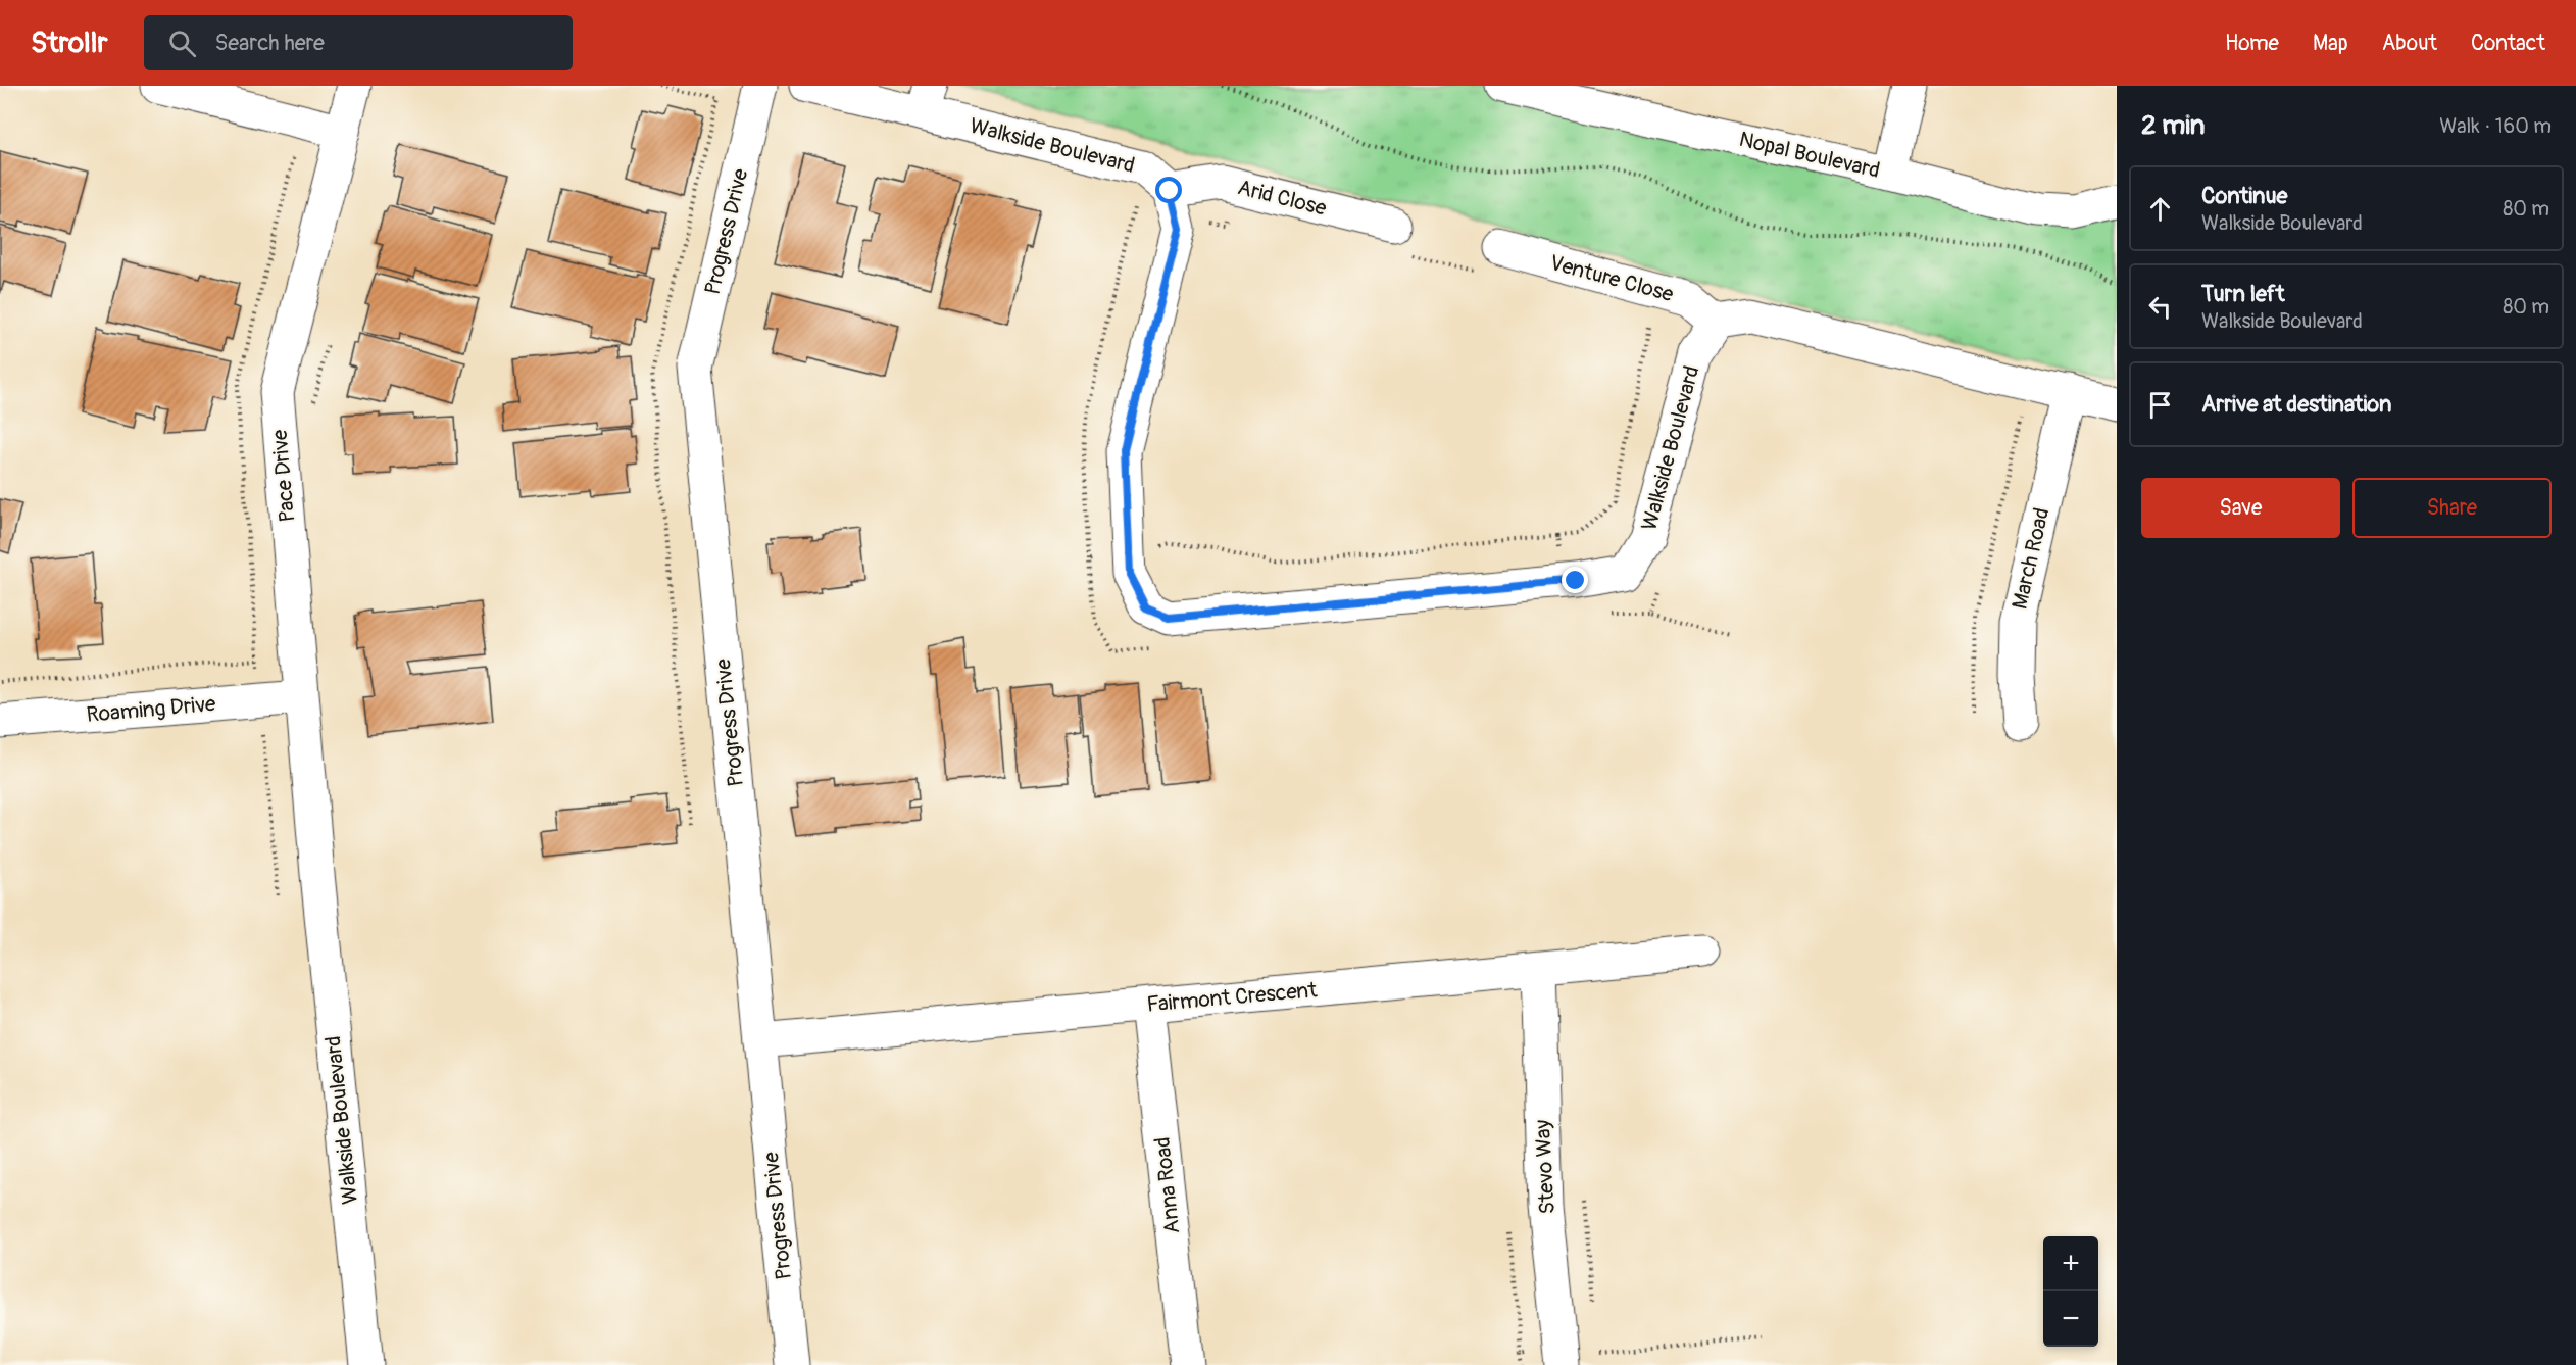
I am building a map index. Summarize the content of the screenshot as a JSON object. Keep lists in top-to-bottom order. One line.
{"streets":{"street":["Walkside Boulevard","Nopal Boulevard","Arid Close","Progress Drive","Venture Close","Pace Drive","March Road","Roaming Drive","Fairmont Crescent","Stevo Way","Anna Road"]},"crossings":[["Walkside Boulevard","Arid Close"],["Walkside Boulevard","Venture Close"],["Walkside Boulevard","Pace Drive"],["Progress Drive","Fairmont Crescent"],["Pace Drive","Roaming Drive"],["Fairmont Crescent","Stevo Way"],["Fairmont Crescent","Anna Road"]],"page":{"header":"Strollr","search":"Search here","nav":["Home","Map","About","Contact"],"heading":["2 min","Walk · 160 m"],"list":[["Continue","Walkside Boulevard","80 m"],["Turn left","Walkside Boulevard","80 m"],"Arrive at destination"],"buttons":["Save","Share"],"map_buttons":["+","−"]}}
